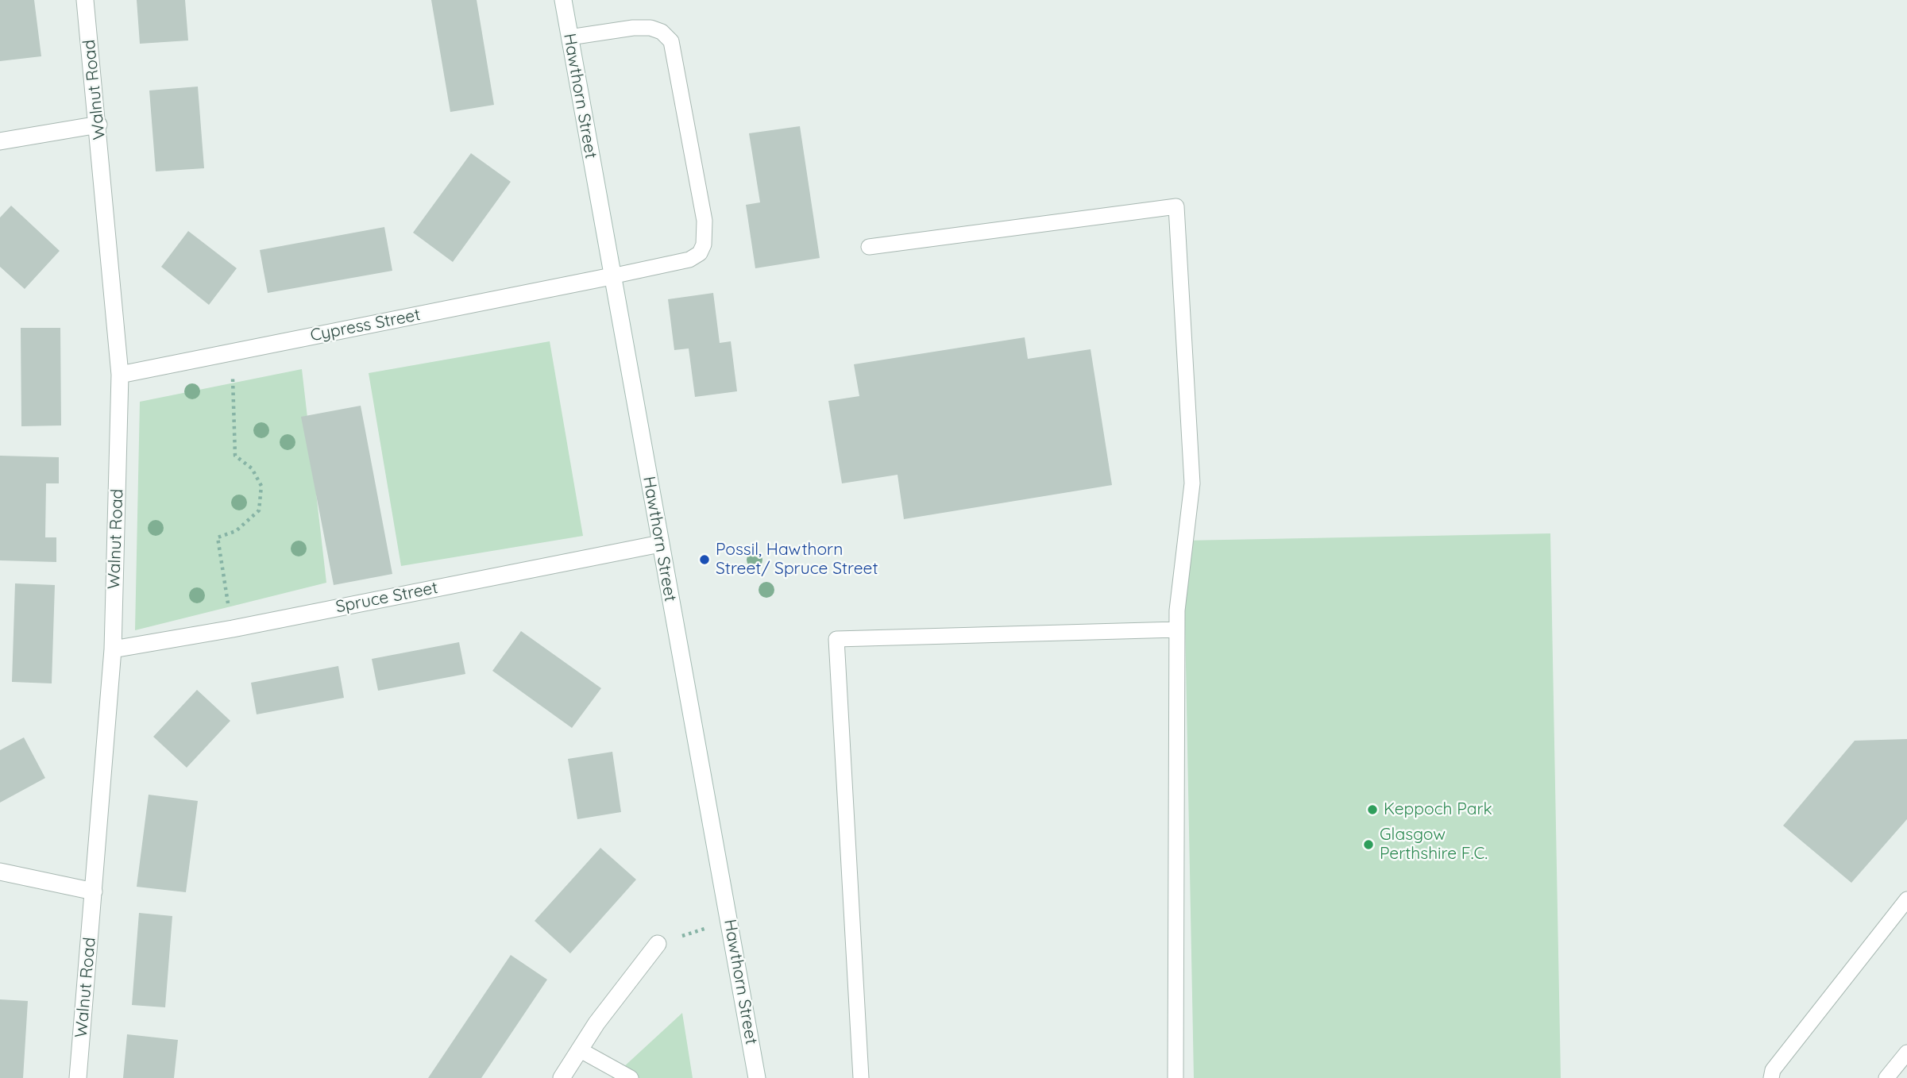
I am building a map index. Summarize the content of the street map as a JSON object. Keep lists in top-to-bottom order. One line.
{"streets":{"street":["Walnut Road","Hawthorn Street","Cypress Street","Spruce Street"]},"crossings":[["Walnut Road","Cypress Street"],["Walnut Road","Spruce Street"],["Hawthorn Street","Cypress Street"],["Hawthorn Street","Spruce Street"]],"places":["Possil, Hawthorn Street/ Spruce Street","Keppoch Park","Glasgow Perthshire F.C."]}
